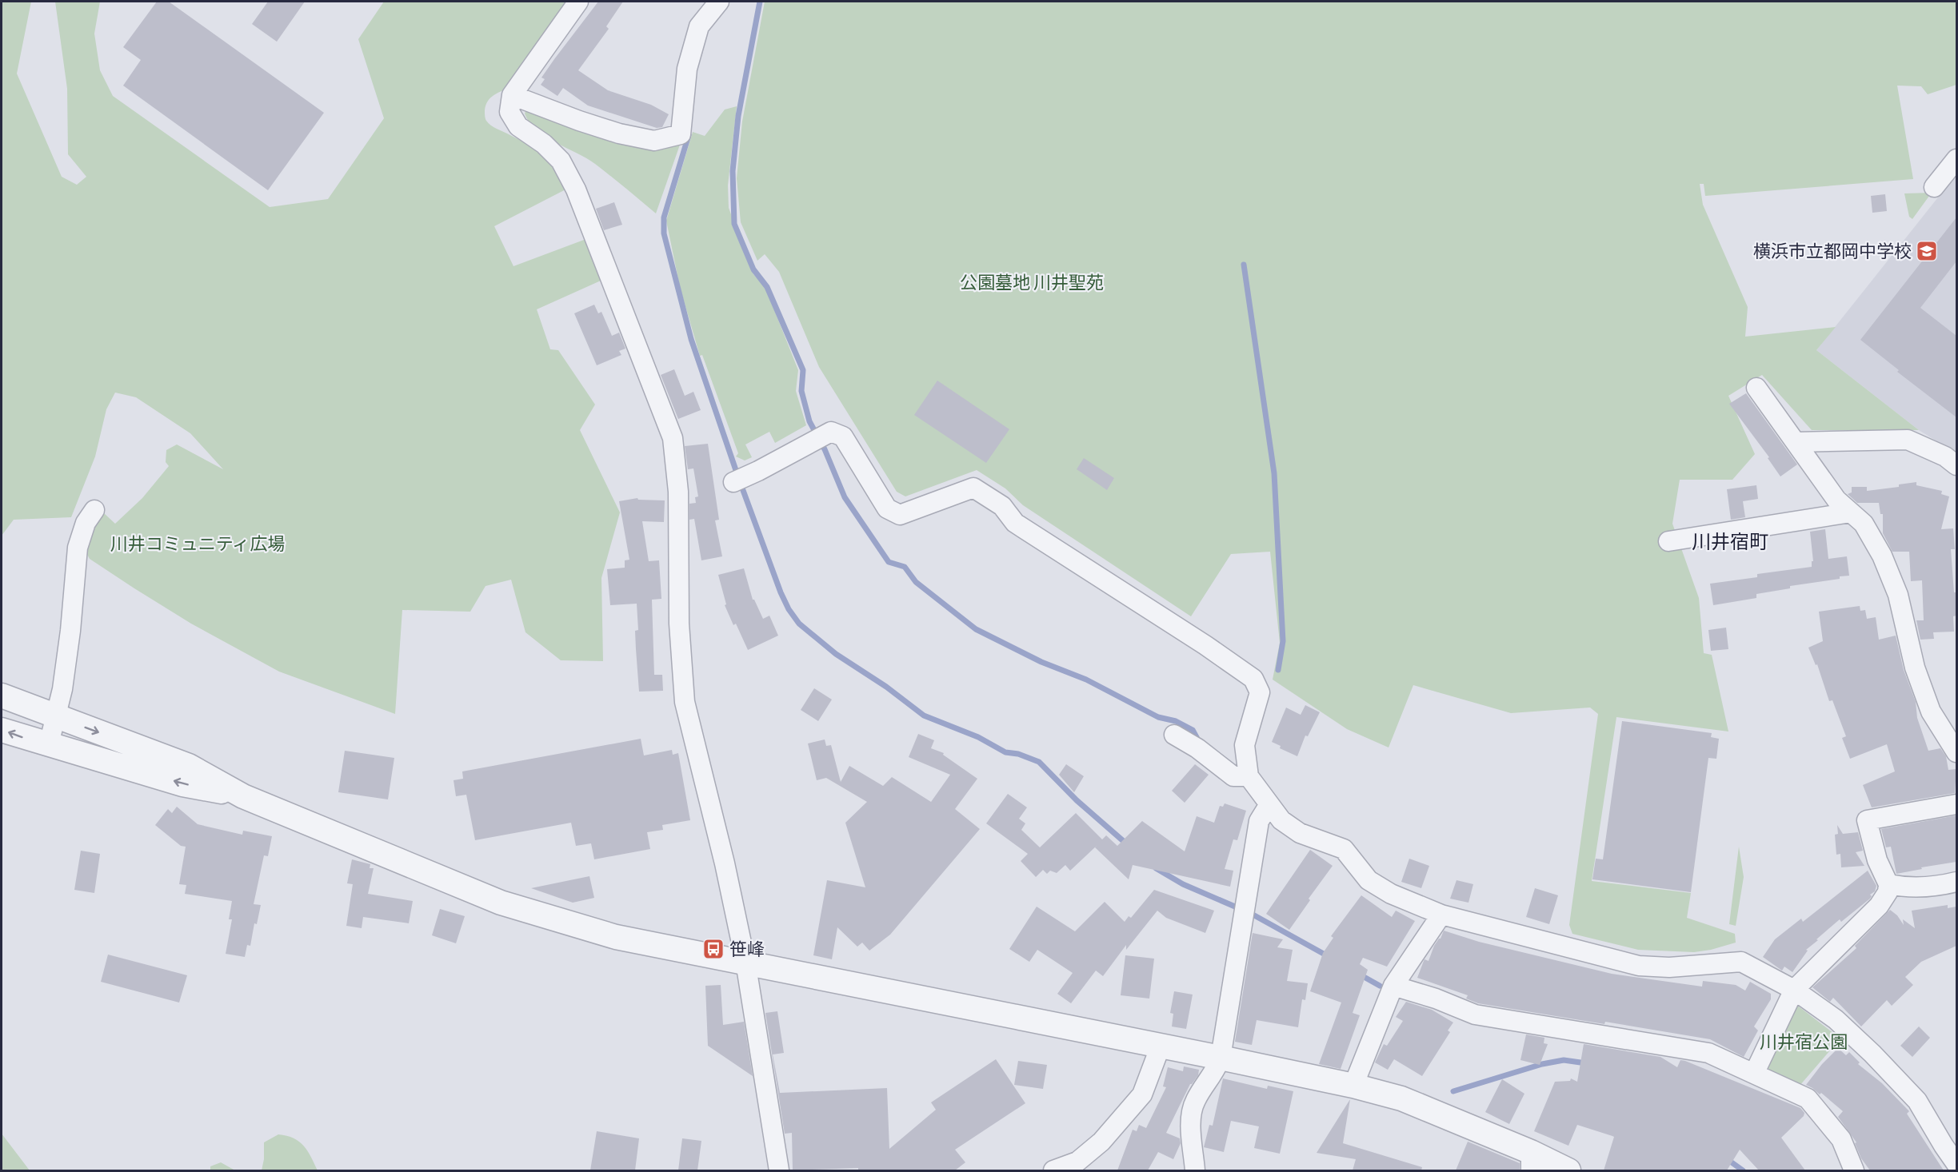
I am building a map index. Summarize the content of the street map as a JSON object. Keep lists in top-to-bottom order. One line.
{"districts":["川井宿町"],"parks":["公園墓地 川井聖苑","川井コミュニティ広場","川井宿公園"],"places":{"school or university":["横浜市立都岡中学校"],"bus stop":["笹峰"]}}
